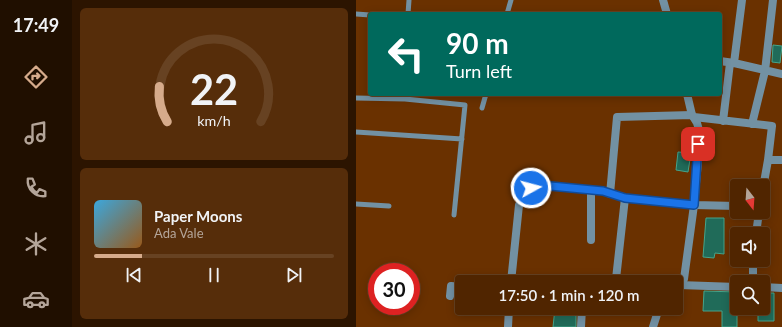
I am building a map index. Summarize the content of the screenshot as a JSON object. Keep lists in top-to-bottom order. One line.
{"north":"bottom","page":{"tabs":"17:49","turn":["90 m","Turn left"],"song":["Paper Moons","Ada Vale"],"limit":"30","trip":"17:50 · 1 min · 120 m","gauge":["22","km/h"]}}
